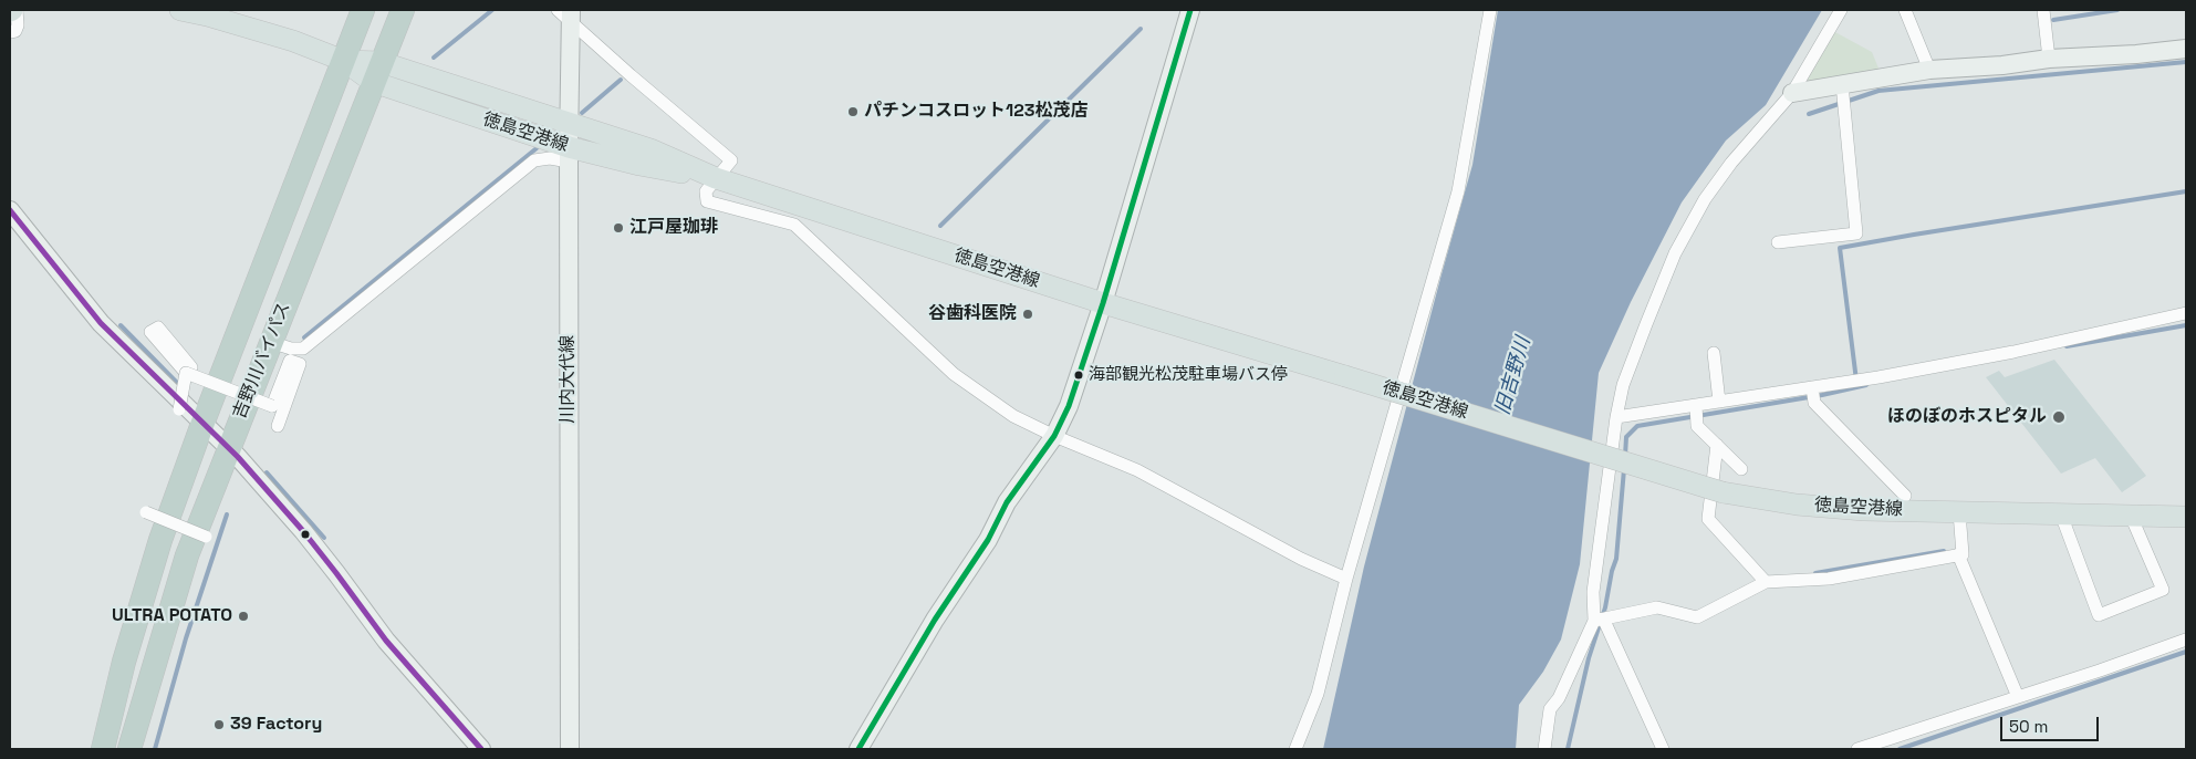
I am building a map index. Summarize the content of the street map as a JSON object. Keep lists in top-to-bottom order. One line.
{"streets":{"highway":["吉野川バイパス"],"main road":["徳島空港線","川内大代線"]},"crossings":[["徳島空港線","吉野川バイパス"],["徳島空港線","川内大代線"]],"water":["旧吉野川"],"places":["パチンコスロット123松茂店","江戸屋珈琲","谷歯科医院","海部観光松茂駐車場バス停","ほのぼのホスピタル","ULTRA POTATO","39 Factory"],"scale_bar":"50 m"}
